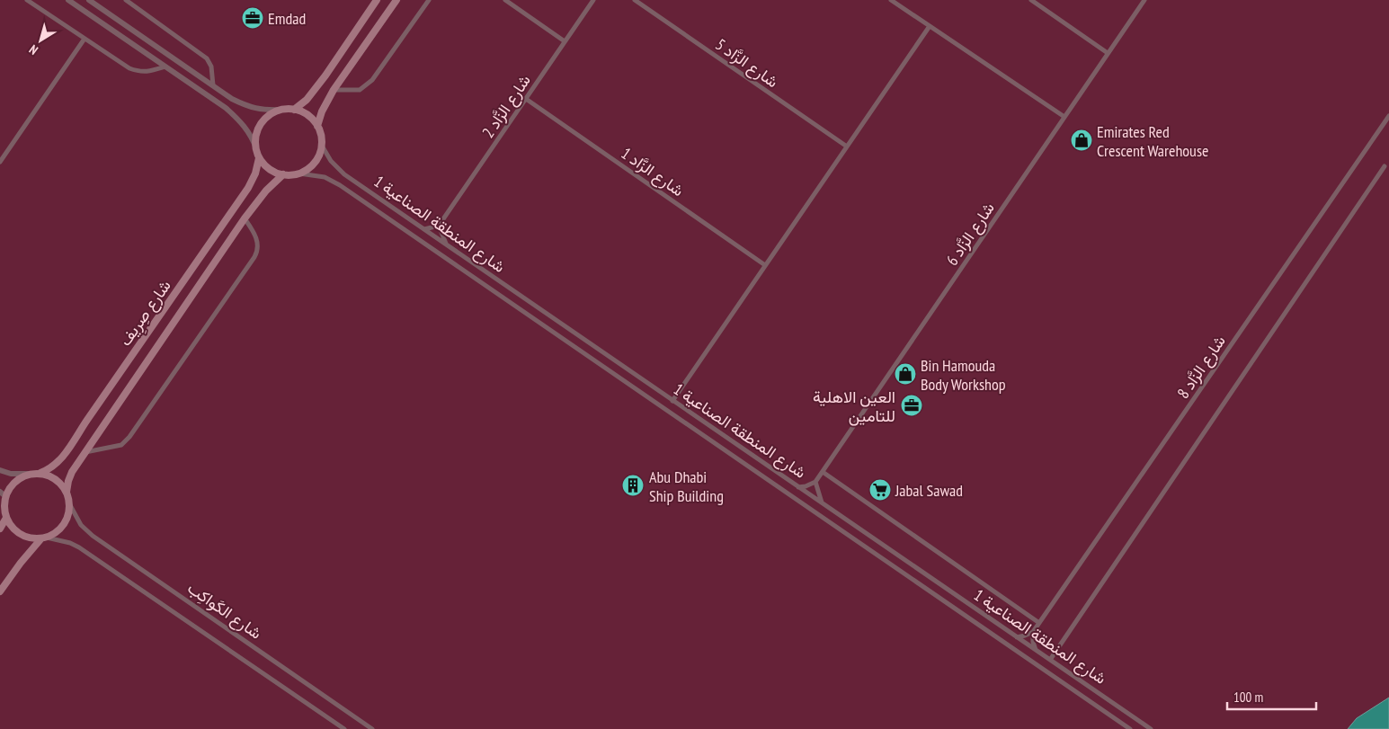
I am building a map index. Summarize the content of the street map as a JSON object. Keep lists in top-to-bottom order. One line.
{"streets":{"main road":["شارع صِرِيف"],"street":["شارع الزَّاد 5","شارع الزَّاد 2","شارع الزَّاد 1","شارع المنطقة الصناعية 1","شارع الزَّاد 6","شارع الزَّاد 8","شارع الكَواكِب"]},"crossings":[["شارع الزَّاد 2","شارع الزَّاد 1"],["شارع المنطقة الصناعية 1","شارع صِرِيف"],["شارع صِرِيف","شارع الكَواكِب"]],"places":{"office":["Emdad","العين الاهلية للتامين"],"shop":["Emirates Red Crescent Warehouse","Bin Hamouda Body Workshop"],"building":["Abu Dhabi Ship Building"],"supermarket":["Jabal Sawad"]},"scale_bar":"100 m","north":"bottom left"}
